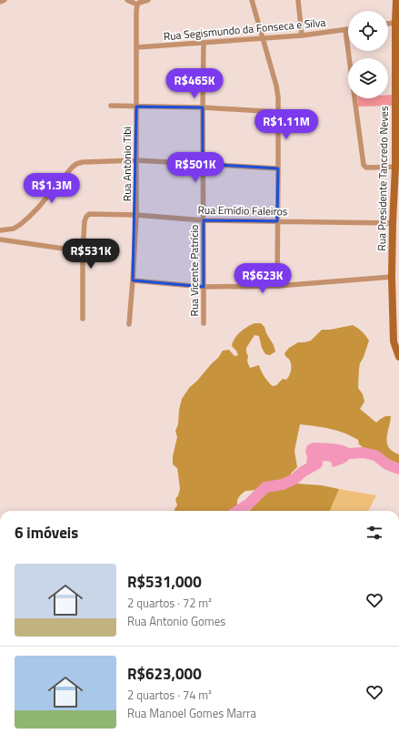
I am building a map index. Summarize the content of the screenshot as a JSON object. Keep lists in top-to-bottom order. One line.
{"streets":{"main road":["Rua Presidente Tancredo Neves"],"street":["Rua Segismundo da Fonseca e Silva","Rua Antônio Tibi","Rua Emídio Faleiros","Rua Vicente Patrício"]},"crossings":[["Rua Segismundo da Fonseca e Silva","Rua Antônio Tibi"],["Rua Segismundo da Fonseca e Silva","Rua Vicente Patrício"],["Rua Antônio Tibi","Rua Emídio Faleiros"],["Rua Presidente Tancredo Neves","Rua Emídio Faleiros"],["Rua Emídio Faleiros","Rua Vicente Patrício"]],"page":{"price":["R$465K","R$1.11M","R$501K","R$1.3M","R$531K","R$623K"],"heading":"6 imóveis","list":[{"name":"R$531,000","note":"2 quartos · 72 m² · Rua Antonio Gomes"},{"name":"R$623,000","note":"2 quartos · 74 m² · Rua Manoel Gomes Marra"}]}}
